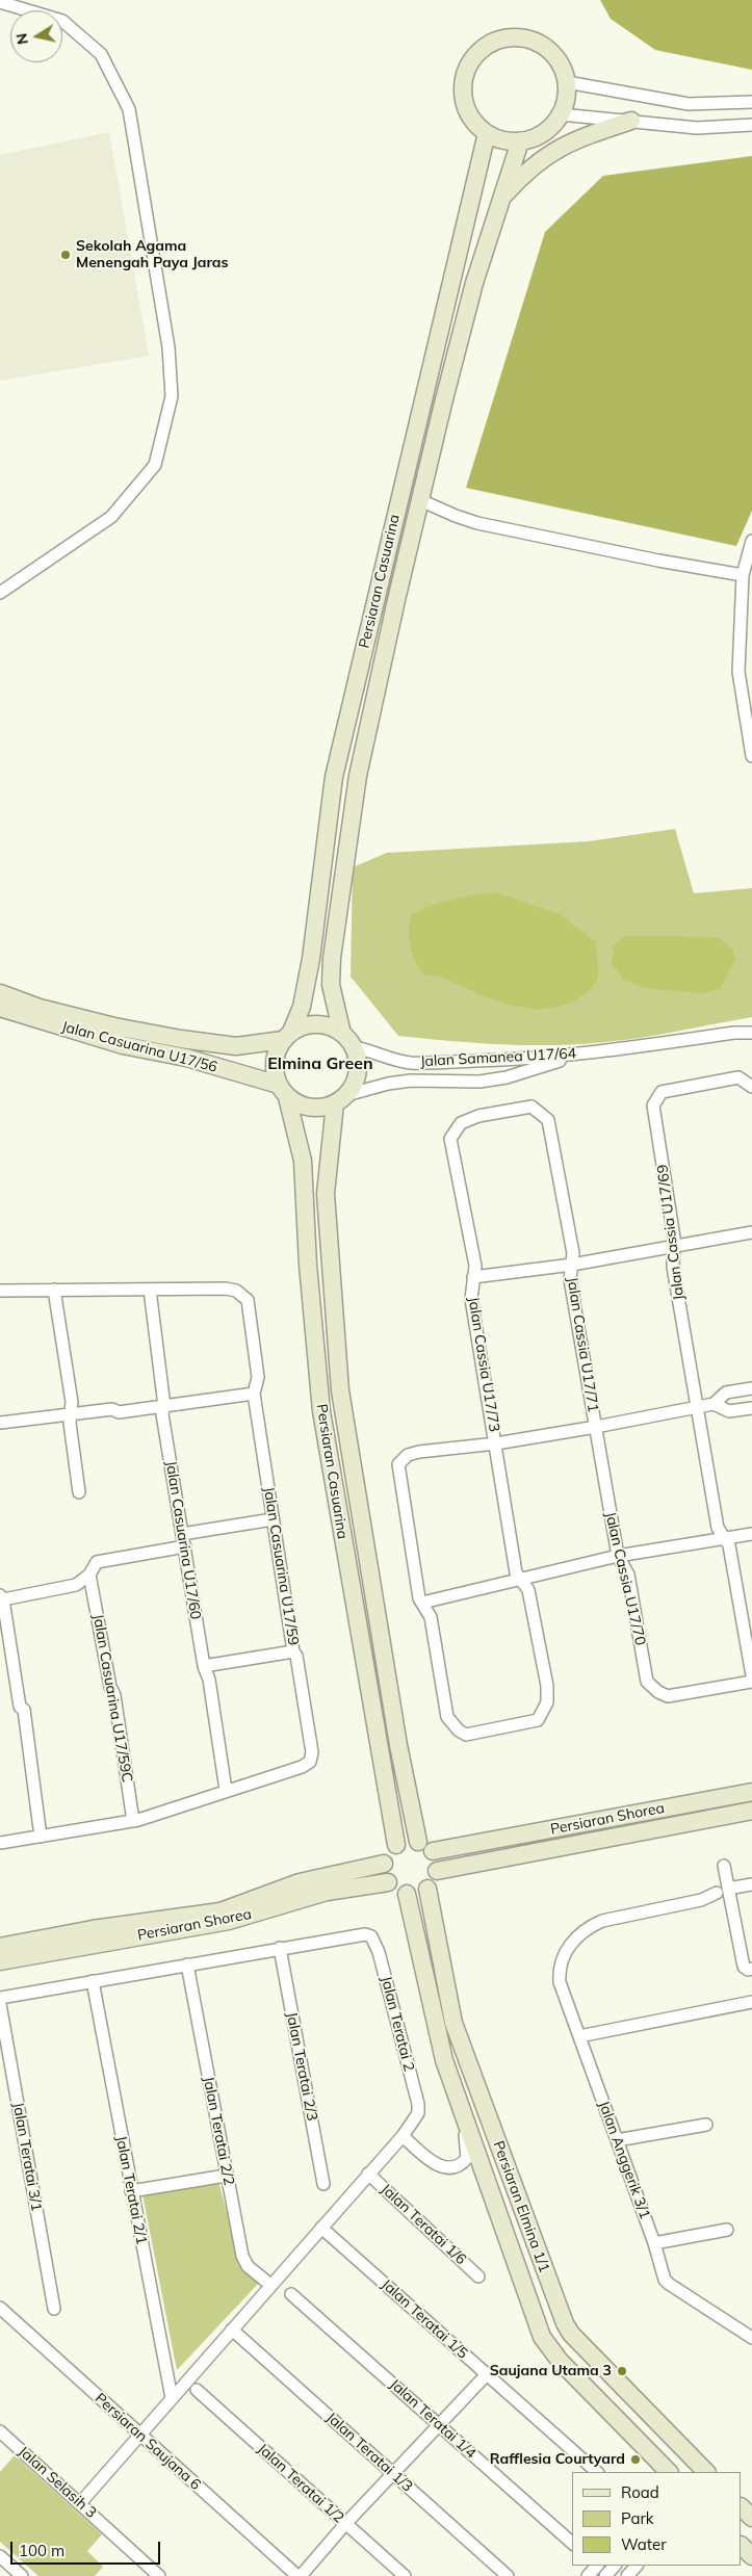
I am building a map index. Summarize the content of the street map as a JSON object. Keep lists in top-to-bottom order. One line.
{"streets":{"street":["Persiaran Casuarina","Jalan Casuarina U17/56","Jalan Samanea U17/64","Jalan Cassia U17/69","Jalan Cassia U17/71","Jalan Cassia U17/73","Jalan Casuarina U17/60","Jalan Casuarina U17/59","Jalan Cassia U17/70","Jalan Casuarina U17/59C","Persiaran Shorea","Jalan Teratai 2","Jalan Teratai 2/3","Jalan Teratai 2/2","Jalan Teratai 3/1","Jalan Anggerik 3/1","Jalan Teratai 2/1","Persiaran Elmina 1/1","Jalan Teratai 1/6","Jalan Teratai 1/5","Jalan Teratai 1/4","Persiaran Saujana 6","Jalan Teratai 1/3","Jalan Selasih 3","Jalan Teratai 1/2"]},"crossings":[["Persiaran Casuarina","Jalan Casuarina U17/56"],["Persiaran Casuarina","Jalan Samanea U17/64"],["Persiaran Casuarina","Persiaran Shorea"],["Persiaran Casuarina","Persiaran Elmina 1/1"],["Jalan Casuarina U17/56","Jalan Samanea U17/64"],["Jalan Cassia U17/71","Jalan Cassia U17/73"],["Jalan Cassia U17/71","Jalan Cassia U17/70"],["Jalan Casuarina U17/60","Jalan Casuarina U17/59"],["Jalan Casuarina U17/59","Jalan Casuarina U17/59C"],["Persiaran Shorea","Persiaran Elmina 1/1"],["Jalan Teratai 2","Jalan Teratai 2/3"]],"districts":["Elmina Green"],"places":["Sekolah Agama Menengah Paya Jaras","Saujana Utama 3","Rafflesia Courtyard"],"legend":["Road","Park","Water"],"scale_bar":"100 m","north":"left"}
